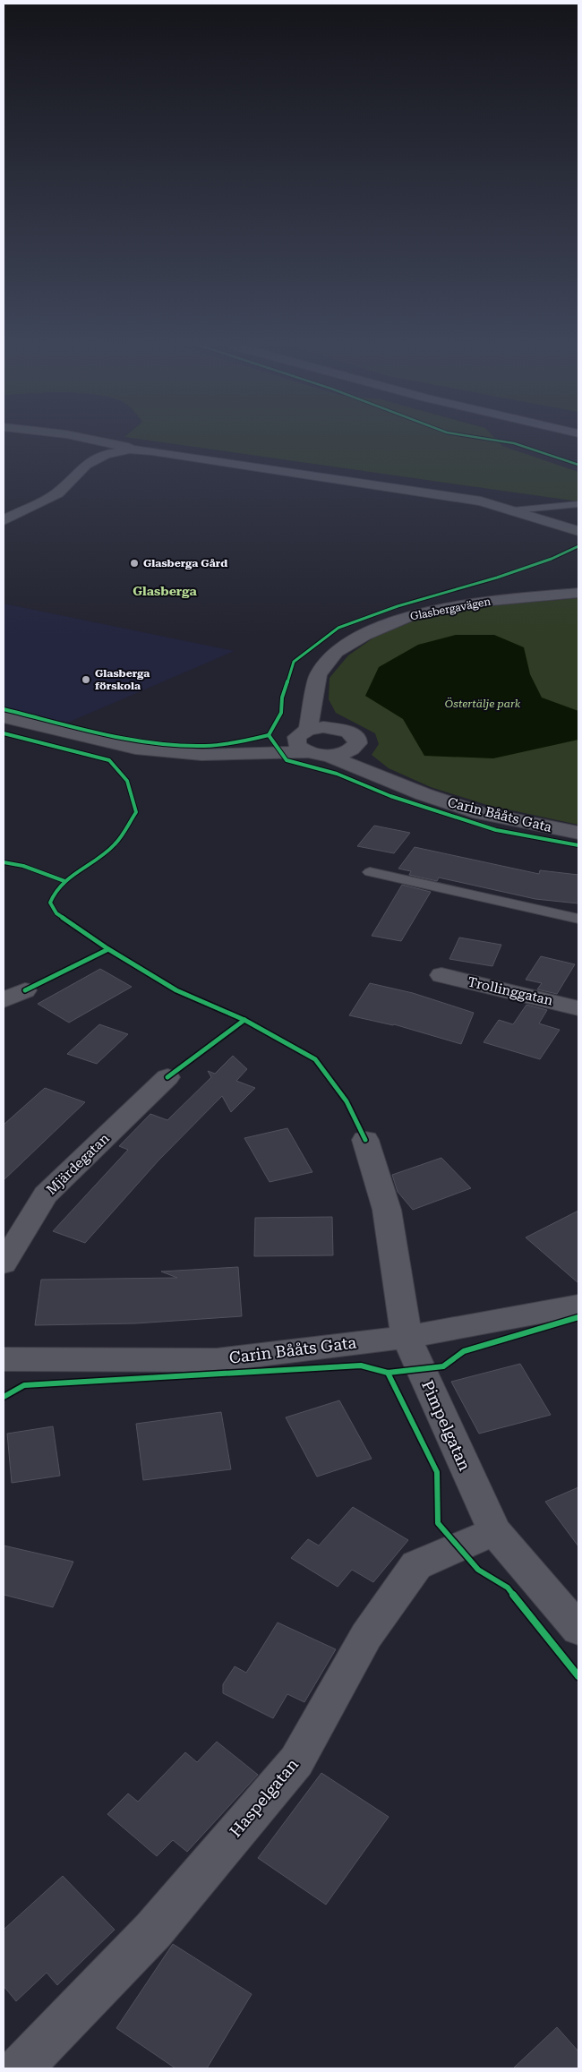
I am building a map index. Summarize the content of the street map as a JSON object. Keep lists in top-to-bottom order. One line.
{"streets":{"street":["Glasbergavägen","Carin Bååts Gata","Trollinggatan","Mjärdegatan","Pimpelgatan","Haspelgatan"]},"crossings":[["Carin Bååts Gata","Pimpelgatan"],["Pimpelgatan","Haspelgatan"]],"districts":["Glasberga"],"parks":["Östertälje park"],"places":["Glasberga Gård","Glasberga förskola"]}
